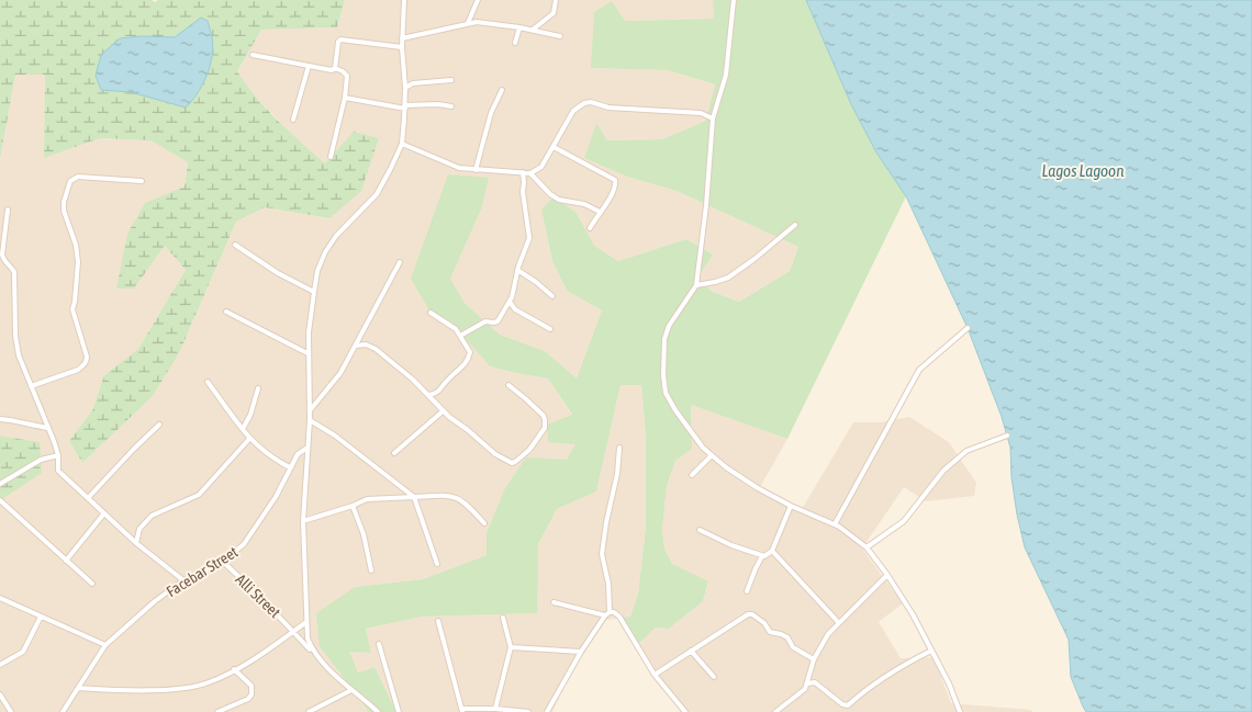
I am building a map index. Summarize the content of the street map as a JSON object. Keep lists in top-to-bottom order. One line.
{"streets":{"street":["Facebar Street","Alli Street"]},"crossings":[["Facebar Street","Alli Street"]],"water":["Lagos Lagoon"]}
